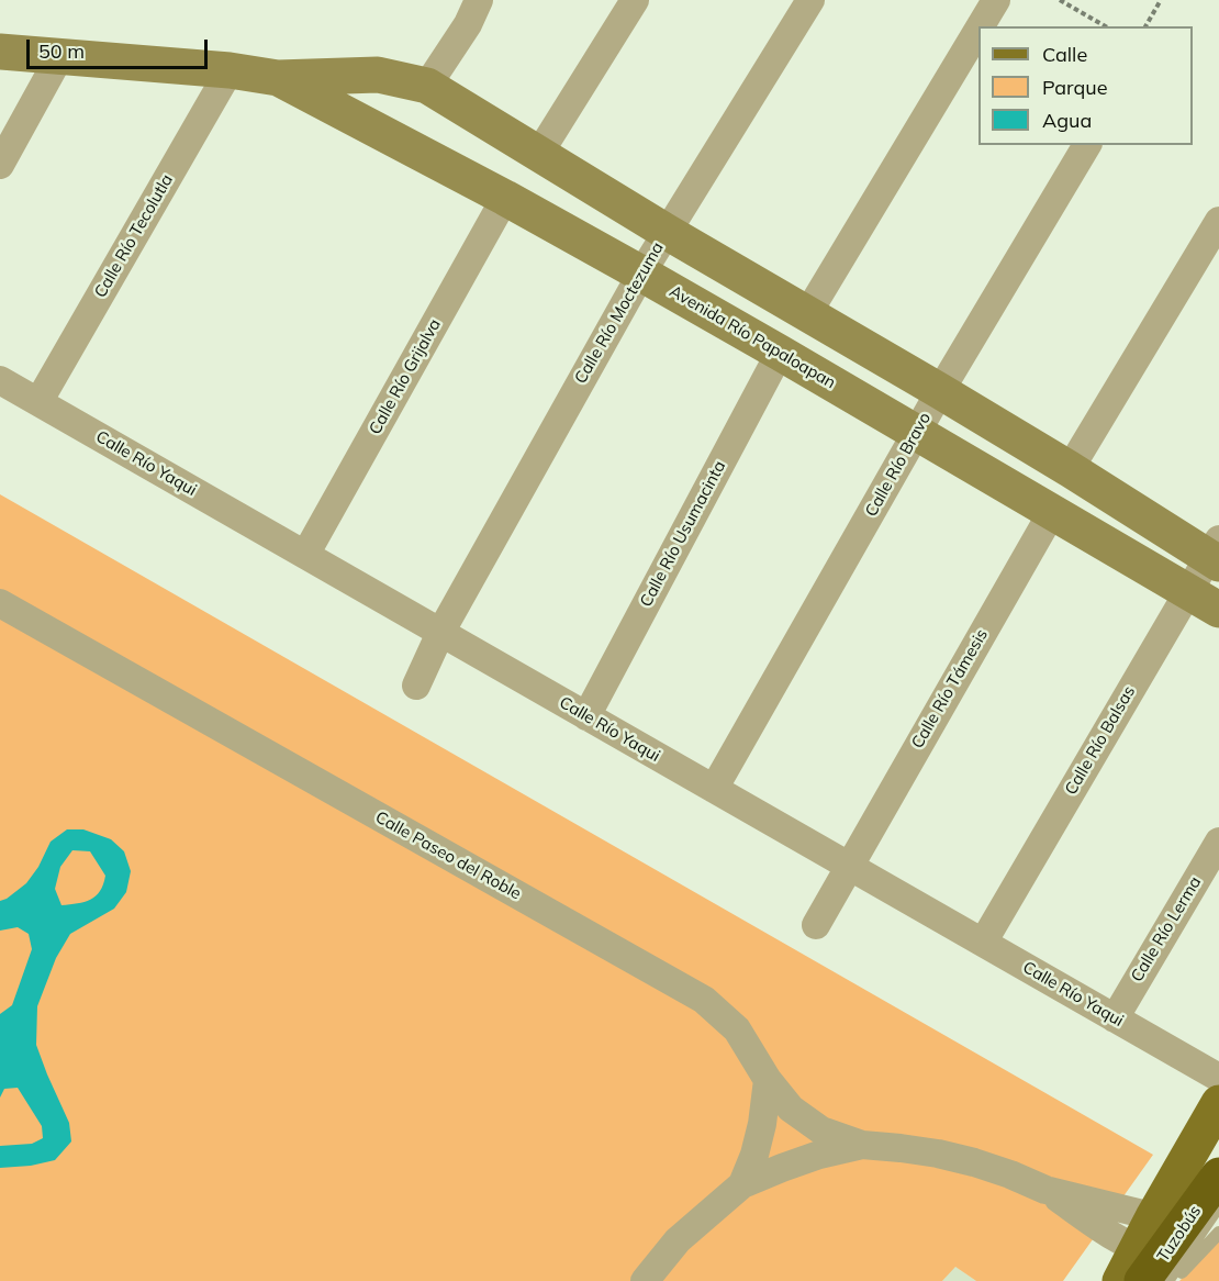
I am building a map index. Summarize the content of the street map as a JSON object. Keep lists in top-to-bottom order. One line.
{"streets":{"street":["Calle Río Tecolutla","Calle Río Moctezuma","Avenida Río Papaloapan","Calle Río Grijalva","Calle Río Yaqui","Calle Río Bravo","Calle Río Usumacinta","Calle Río Támesis","Calle Río Balsas","Calle Paseo del Roble","Calle Río Lerma"],"lane":["Tuzobús"]},"crossings":[["Calle Río Tecolutla","Avenida Río Papaloapan"],["Calle Río Tecolutla","Calle Río Yaqui"],["Calle Río Moctezuma","Avenida Río Papaloapan"],["Calle Río Moctezuma","Calle Río Yaqui"],["Avenida Río Papaloapan","Calle Río Grijalva"],["Avenida Río Papaloapan","Calle Río Bravo"],["Avenida Río Papaloapan","Calle Río Usumacinta"],["Avenida Río Papaloapan","Calle Río Támesis"],["Avenida Río Papaloapan","Calle Río Balsas"],["Calle Río Grijalva","Calle Río Yaqui"],["Calle Río Yaqui","Calle Río Bravo"],["Calle Río Yaqui","Calle Río Usumacinta"],["Calle Río Yaqui","Calle Río Támesis"],["Calle Río Yaqui","Calle Río Balsas"],["Calle Río Yaqui","Calle Río Lerma"]],"legend":["Calle","Parque","Agua"],"scale_bar":"50 m"}
